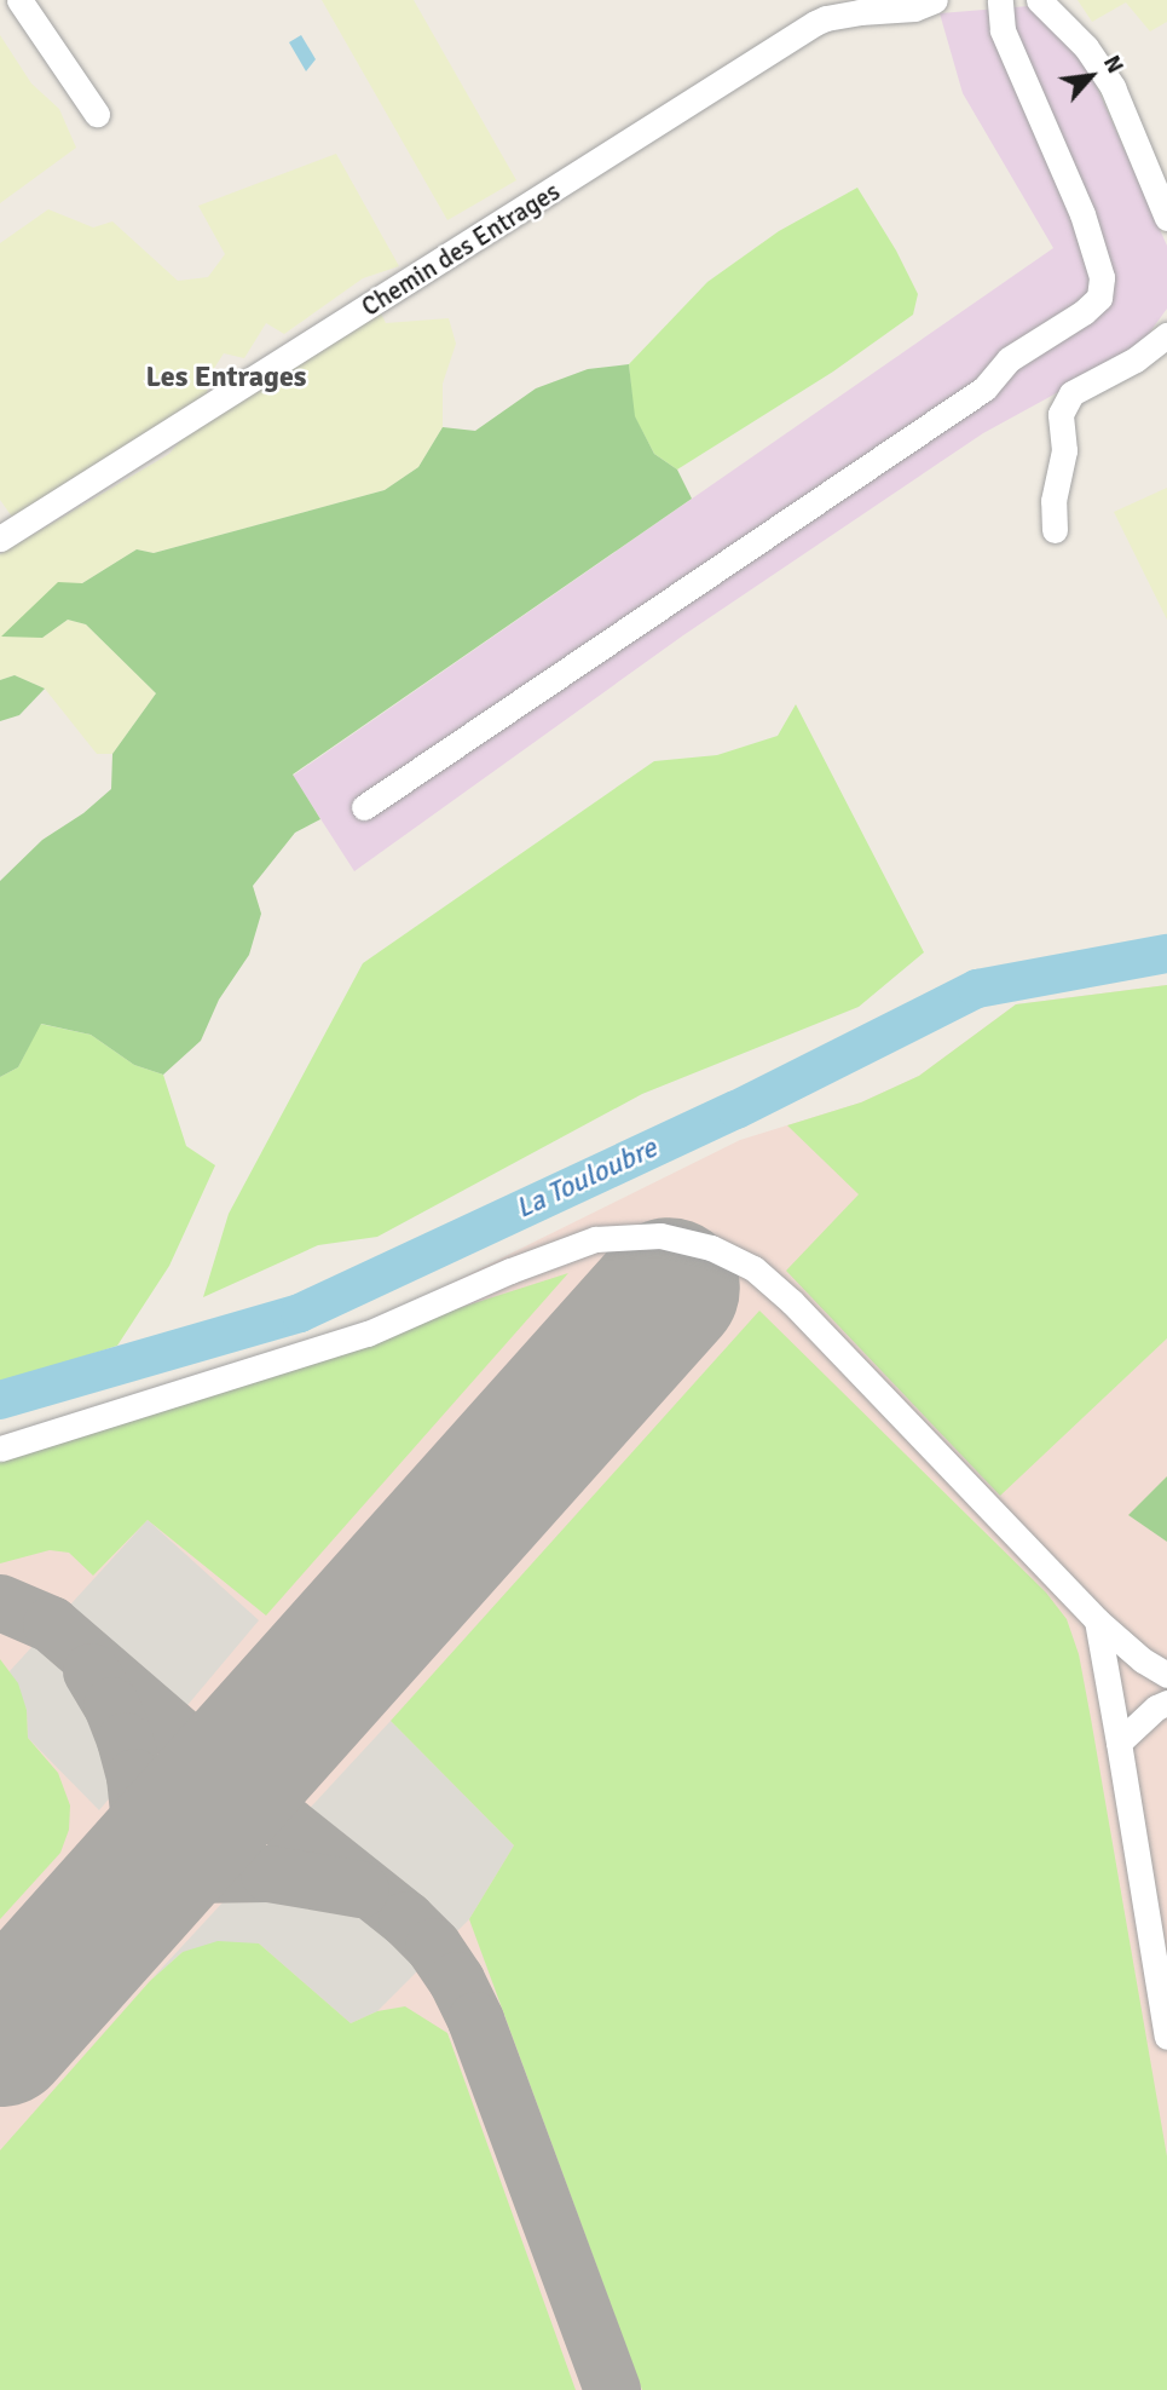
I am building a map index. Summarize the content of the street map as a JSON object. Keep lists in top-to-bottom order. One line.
{"streets":{"street":["Chemin des Entrages"]},"districts":["Les Entrages"],"water":["La Touloubre"],"north":"top right"}
